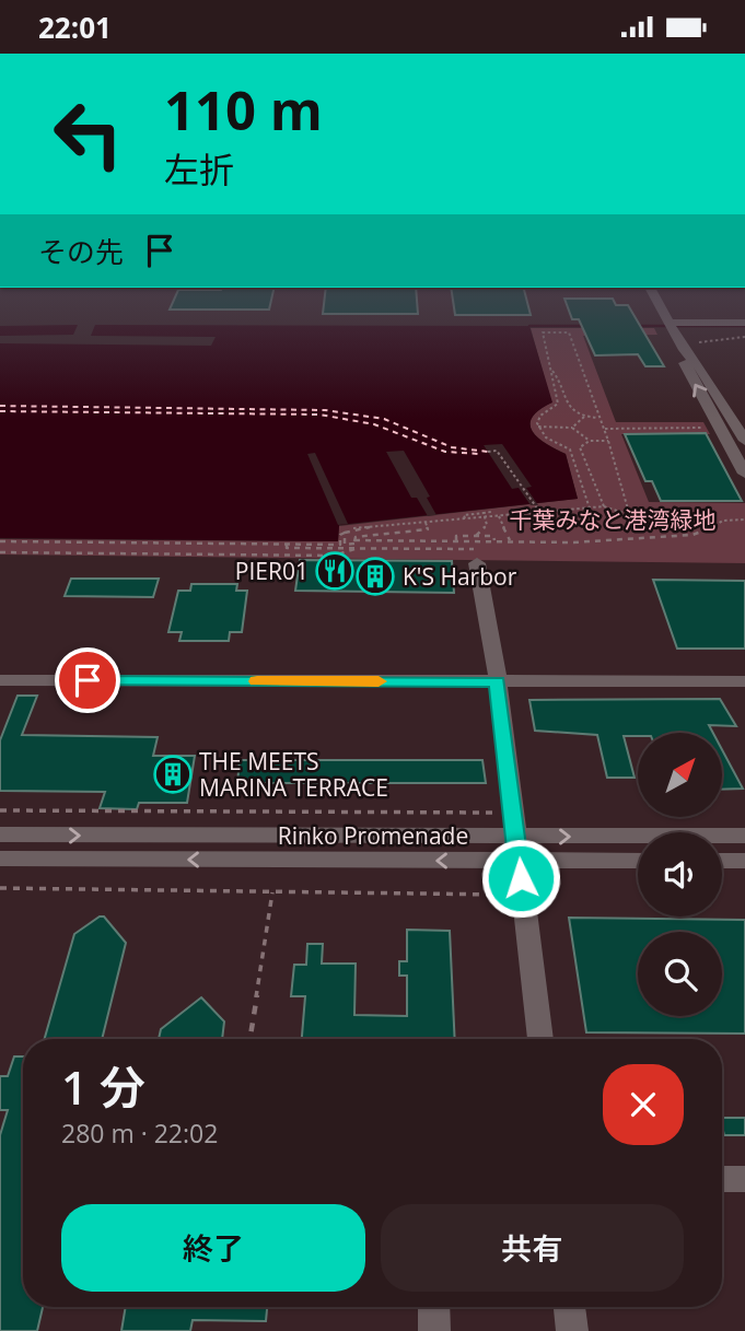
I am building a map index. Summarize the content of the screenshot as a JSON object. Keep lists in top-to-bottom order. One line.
{"streets":{"street":["Rinko Promenade"]},"parks":["千葉みなと港湾緑地"],"places":{"restaurant":["PIER01"],"building":["K'S Harbor","THE MEETS MARINA TERRACE"]},"north":"top right","page":{"status":"22:01","turn":["110 m","左折"],"then":"その先","heading":["1 分","280 m · 22:02"],"buttons":["終了","共有"]}}
